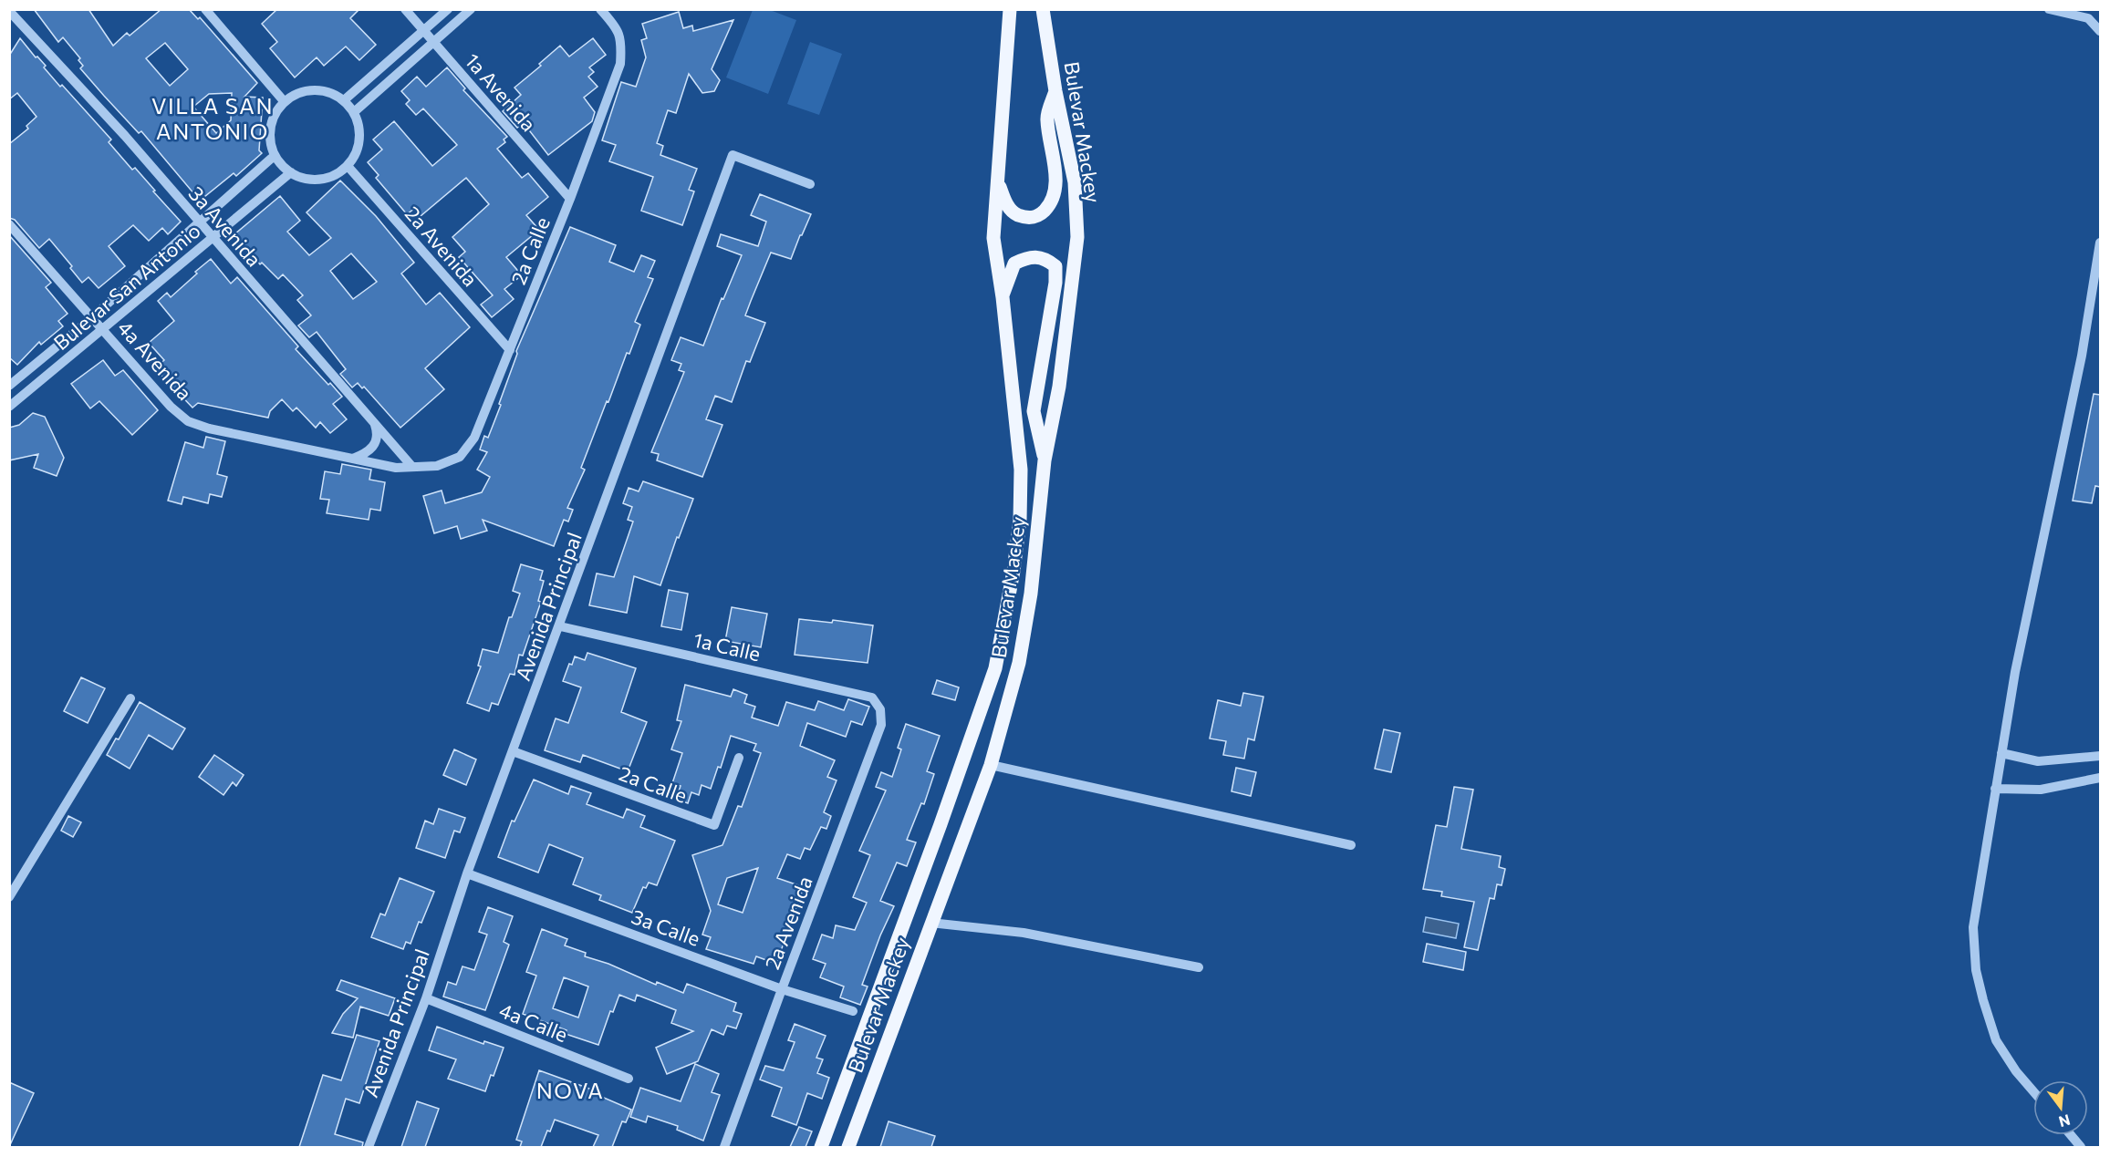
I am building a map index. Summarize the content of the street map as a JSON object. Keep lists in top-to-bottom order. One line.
{"streets":{"main road":["Bulevar Mackey"],"street":["1a Avenida","3a Avenida","2a Avenida","2a Calle","Bulevar San Antonio","4a Avenida","Avenida Principal","1a Calle","3a Calle","4a Calle"]},"crossings":[["1a Avenida","2a Calle"],["3a Avenida","2a Calle"],["3a Avenida","Bulevar San Antonio"],["3a Avenida","4a Avenida"],["2a Avenida","2a Calle"],["2a Avenida","Bulevar San Antonio"],["2a Avenida","1a Calle"],["2a Avenida","3a Calle"],["2a Calle","4a Avenida"],["2a Calle","Avenida Principal"],["Bulevar San Antonio","4a Avenida"],["Avenida Principal","1a Calle"],["Avenida Principal","3a Calle"],["Avenida Principal","4a Calle"]],"districts":["VILLA SAN ANTONIO","NOVA"],"north":"bottom"}
